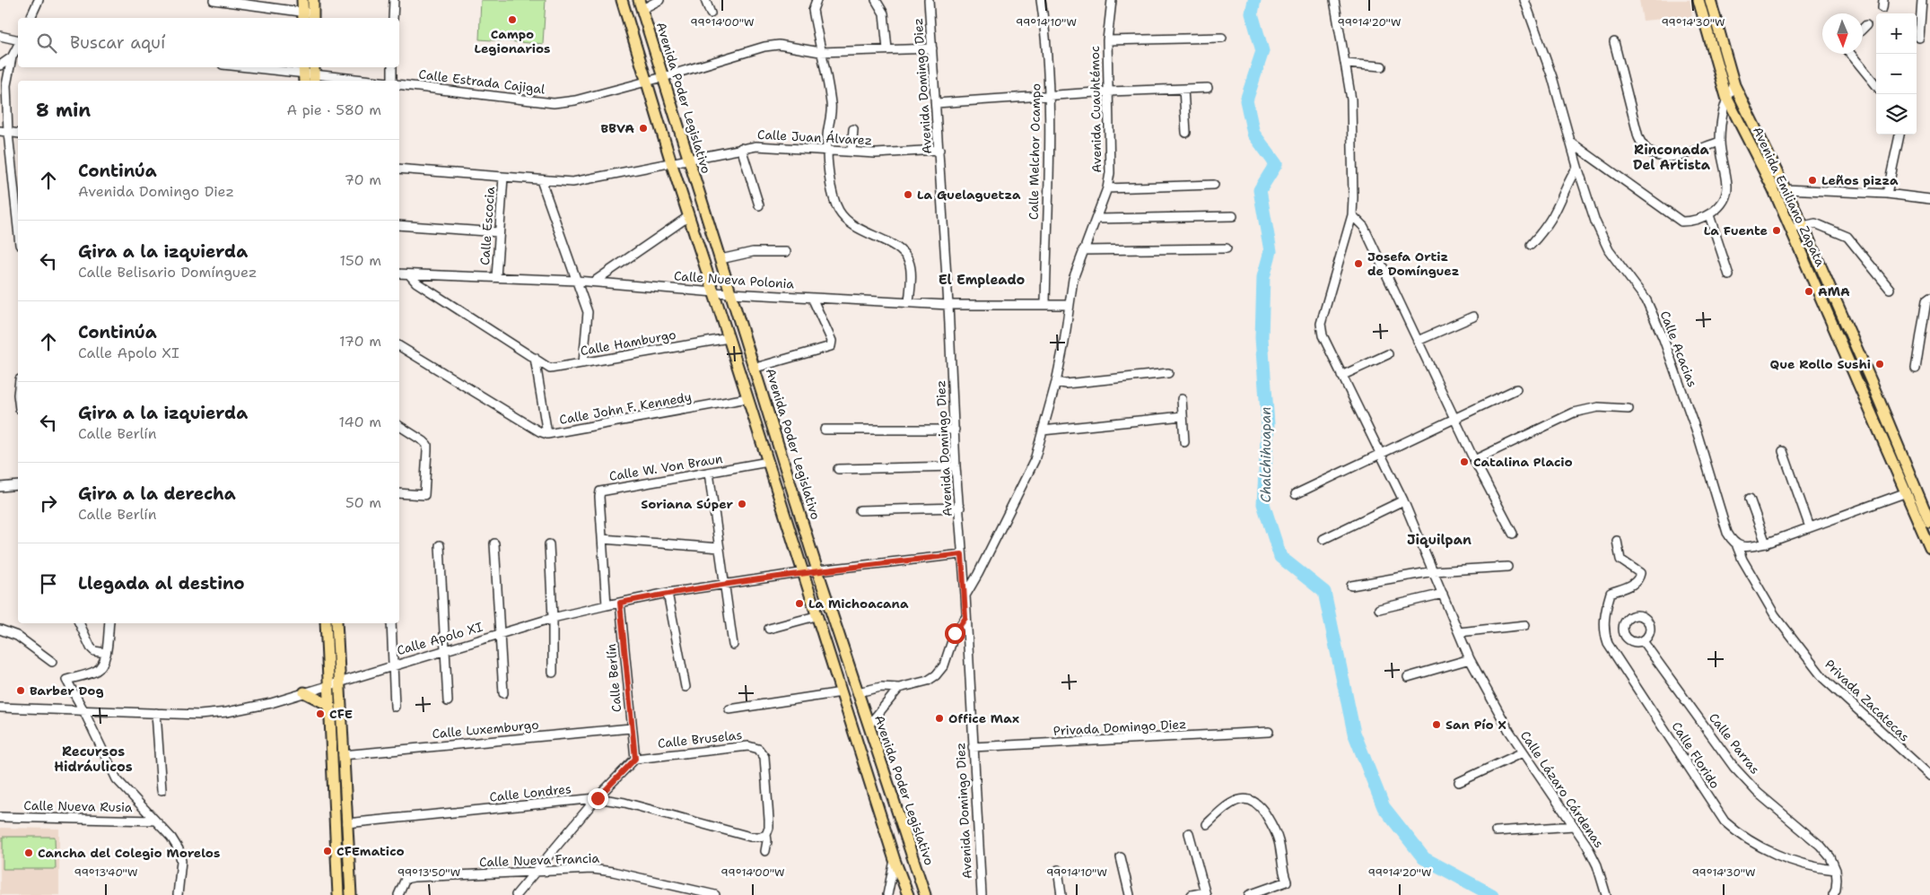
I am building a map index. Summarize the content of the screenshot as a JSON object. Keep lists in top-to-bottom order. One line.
{"streets":{"main road":["Avenida Poder Legislativo","Avenida Emiliano Zapata"],"street":["Calle Estrada Cajigal","Avenida Domingo Diez","Avenida Cuauhtémoc","Calle Juan Álvarez","Calle Melchor Ocampo","Calle Escocia","Calle Nueva Polonia","Calle Hamburgo","Calle Acacias","Calle John F. Kennedy","Calle W. Von Braun","Calle Apolo XI","Calle Berlín","Privada Zacatecas","Privada Domingo Diez","Calle Luxemburgo","Calle Bruselas","Calle Parras","Calle Florido","Calle Lázaro Cárdenas","Calle Londres","Calle Nueva Rusia","Calle Nueva Francia"]},"crossings":[["Calle Estrada Cajigal","Avenida Domingo Diez"],["Calle Estrada Cajigal","Avenida Poder Legislativo"],["Avenida Domingo Diez","Avenida Cuauhtémoc"],["Avenida Domingo Diez","Calle Juan Álvarez"],["Avenida Domingo Diez","Calle Nueva Polonia"],["Avenida Domingo Diez","Calle Apolo XI"],["Avenida Domingo Diez","Privada Domingo Diez"],["Avenida Poder Legislativo","Calle Juan Álvarez"],["Avenida Poder Legislativo","Calle Nueva Polonia"],["Avenida Poder Legislativo","Calle Apolo XI"],["Avenida Cuauhtémoc","Calle Nueva Polonia"],["Calle Juan Álvarez","Calle Escocia"],["Calle Melchor Ocampo","Calle Nueva Polonia"],["Calle Escocia","Calle Nueva Polonia"],["Calle Nueva Polonia","Calle Hamburgo"],["Calle Acacias","Privada Zacatecas"],["Calle W. Von Braun","Calle Apolo XI"],["Calle Apolo XI","Calle Berlín"],["Calle Berlín","Calle Luxemburgo"],["Calle Berlín","Calle Bruselas"],["Calle Bruselas","Calle Londres"],["Calle Parras","Calle Florido"]],"districts":["Rinconada Del Artista","El Empleado","Jiquilpan","Recursos Hidráulicos"],"water":["Chalchihuapan"],"places":["Campo Legionarios","BBVA","Leños pizza","La Guelaguetza","La Fuente","Josefa Ortiz de Domínguez","AMA","Que Rollo Sushi","Catalina Placio","Soriana Súper","La Michoacana","Barber Dog","CFE","Office Max","San Pío X","CFEmatico","Cancha del Colegio Morelos"],"north":"bottom","page":{"map_buttons":["+","−"],"search":"Buscar aquí","heading":["8 min","A pie · 580 m"],"list":[["Continúa","Avenida Domingo Diez","70 m"],["Gira a la izquierda","Calle Belisario Domínguez","150 m"],["Continúa","Calle Apolo XI","170 m"],["Gira a la izquierda","Calle Berlín","140 m"],["Gira a la derecha","Calle Berlín","50 m"],"Llegada al destino"]},"coordinates":["99°14'00\"W","99°14'10\"W","99°14'20\"W","99°14'30\"W","99°13'40\"W","99°13'50\"W"]}
